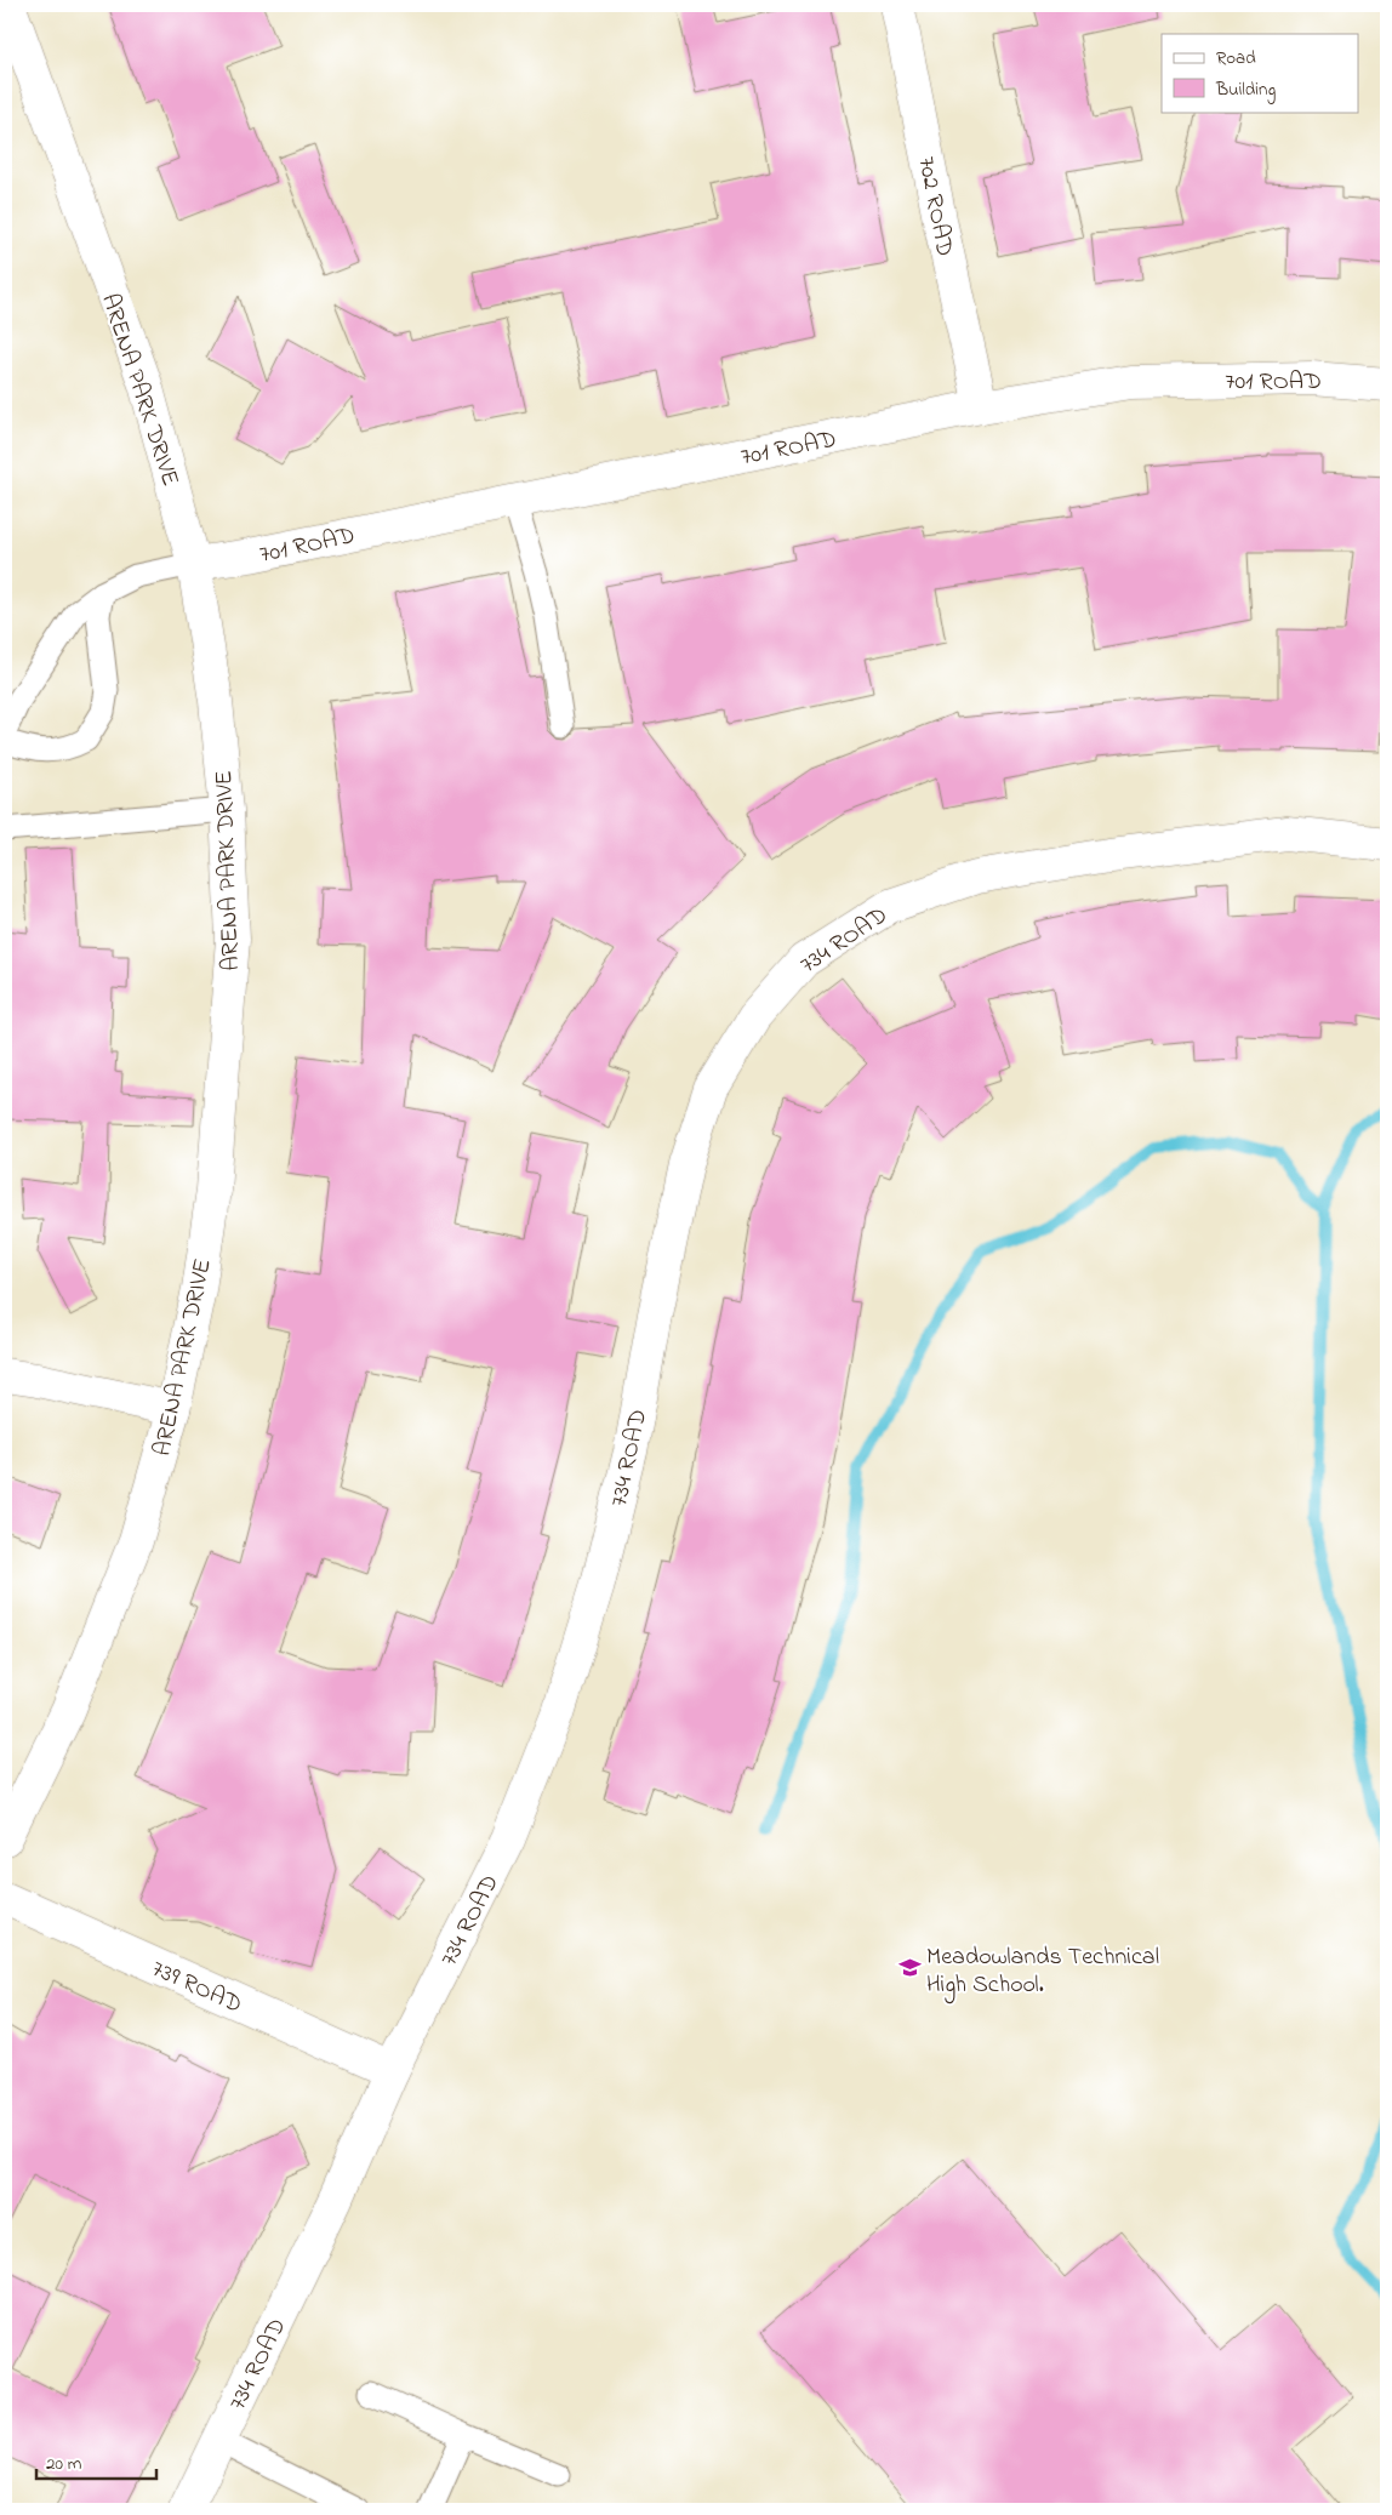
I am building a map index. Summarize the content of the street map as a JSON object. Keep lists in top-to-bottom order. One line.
{"streets":{"street":["702 ROAD","701 ROAD","ARENA PARK DRIVE","734 ROAD","739 ROAD"]},"crossings":[["702 ROAD","701 ROAD"],["701 ROAD","ARENA PARK DRIVE"],["734 ROAD","739 ROAD"]],"places":{"school or university":["Meadowlands Technical High School."]},"legend":["Road","Building"],"scale_bar":"20 m"}
